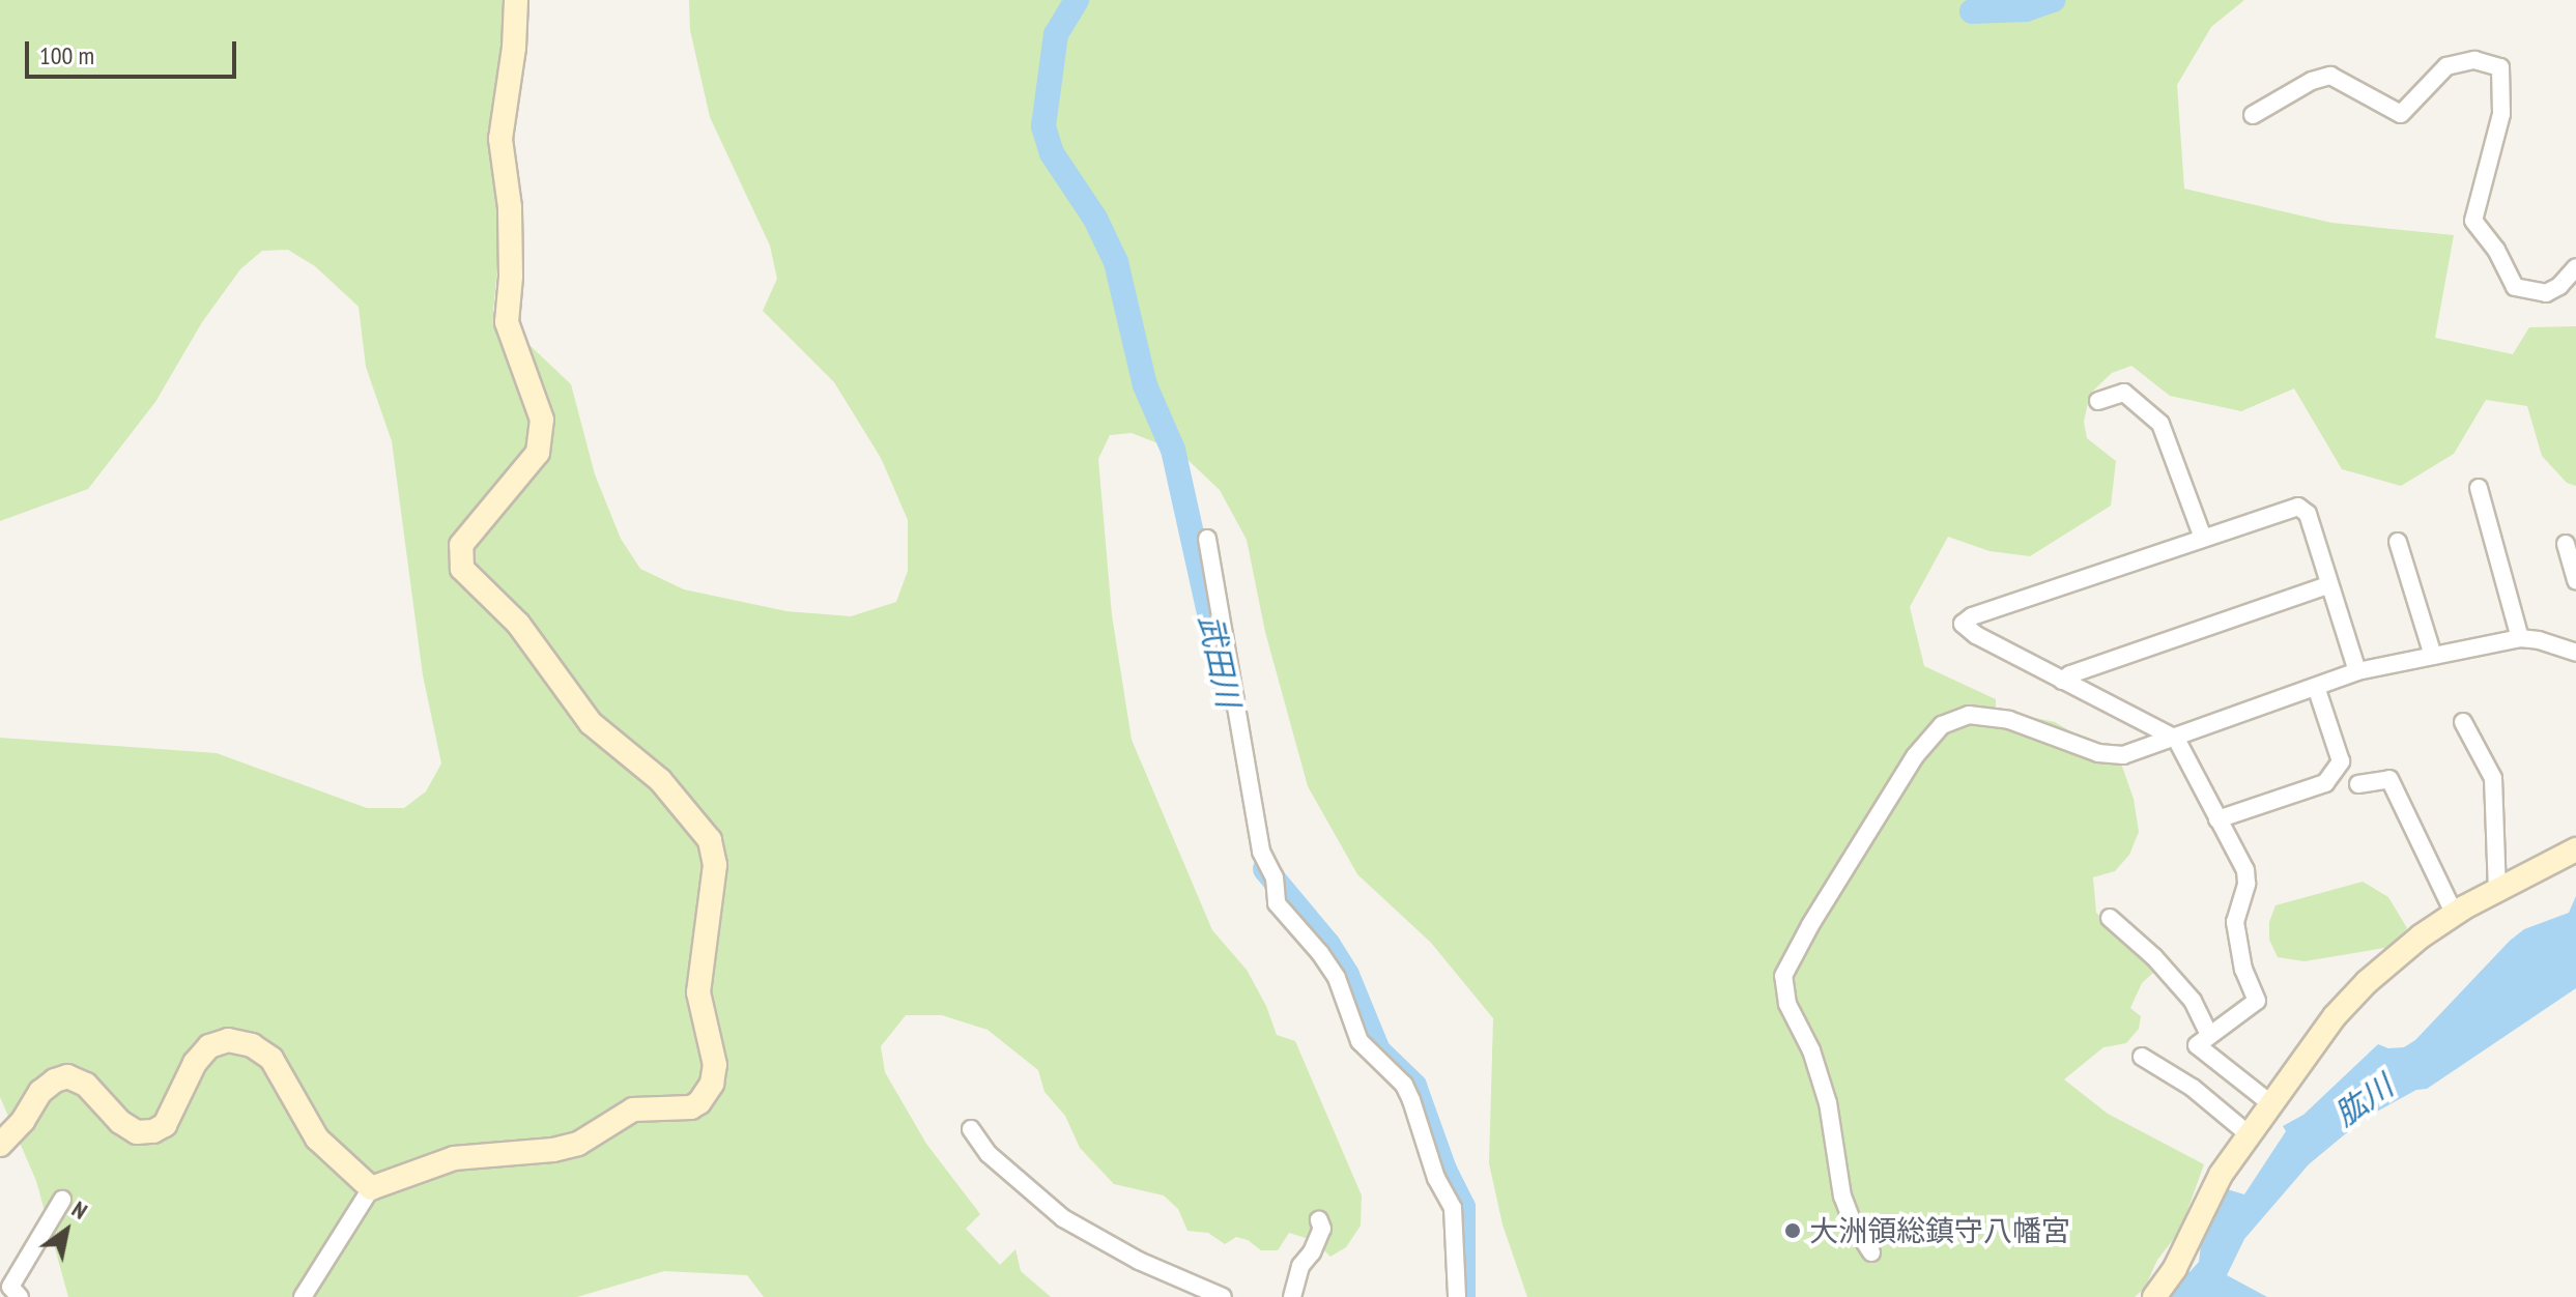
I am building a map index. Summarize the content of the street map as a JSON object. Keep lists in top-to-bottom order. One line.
{"water":["武田川","肱川"],"places":["大洲領総鎮守八幡宮"],"scale_bar":"100 m","north":"top right"}
